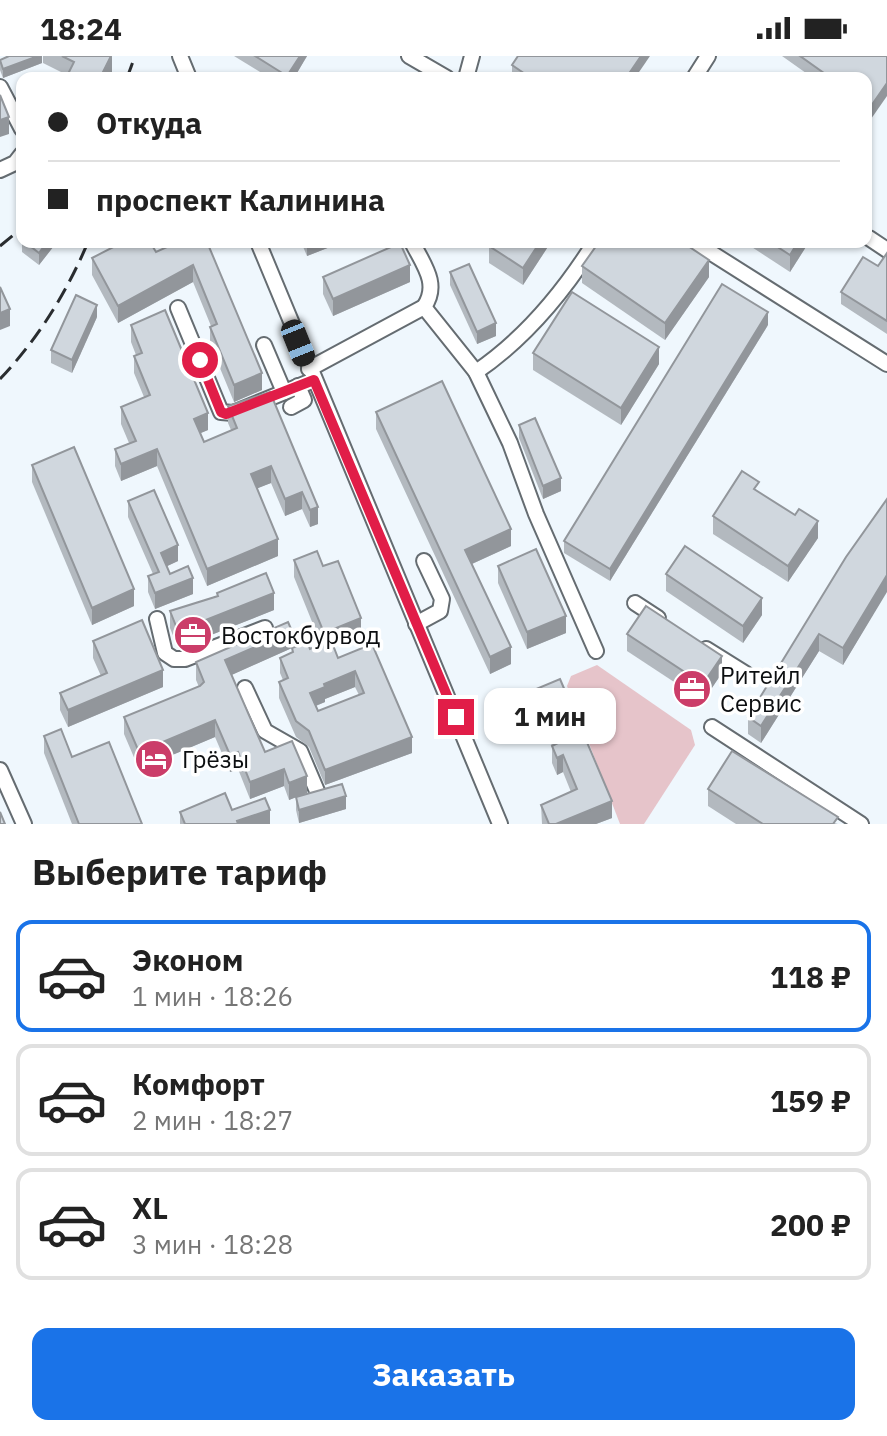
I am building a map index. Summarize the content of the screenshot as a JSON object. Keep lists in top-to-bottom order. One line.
{"places":{"office":["Востокбурвод","Ритейл Сервис"],"hotel":["Грёзы"]},"page":{"status":"18:24","banner":["Откуда","проспект Калинина"],"bubble":"1 мин","heading":"Выберите тариф","list":[{"name":"Эконом","note":"1 мин · 18:26","value":"118 ₽"},{"name":"Комфорт","note":"2 мин · 18:27","value":"159 ₽"},{"name":"XL","note":"3 мин · 18:28","value":"200 ₽"}],"buttons":"Заказать"}}
